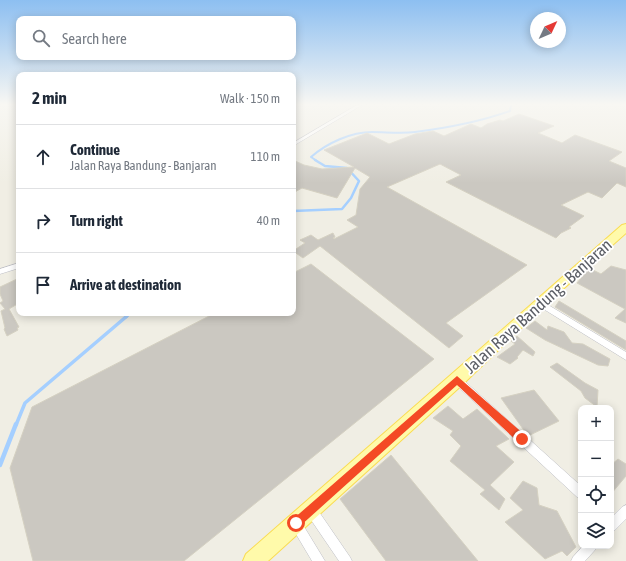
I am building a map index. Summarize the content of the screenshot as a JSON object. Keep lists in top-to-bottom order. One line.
{"streets":{"main road":["Jalan Raya Bandung - Banjaran"]},"north":"top right","page":{"search":"Search here","heading":["2 min","Walk · 150 m"],"list":[["Continue","Jalan Raya Bandung - Banjaran","110 m"],["Turn right","40 m"],"Arrive at destination"],"map_buttons":["+","−"]}}
